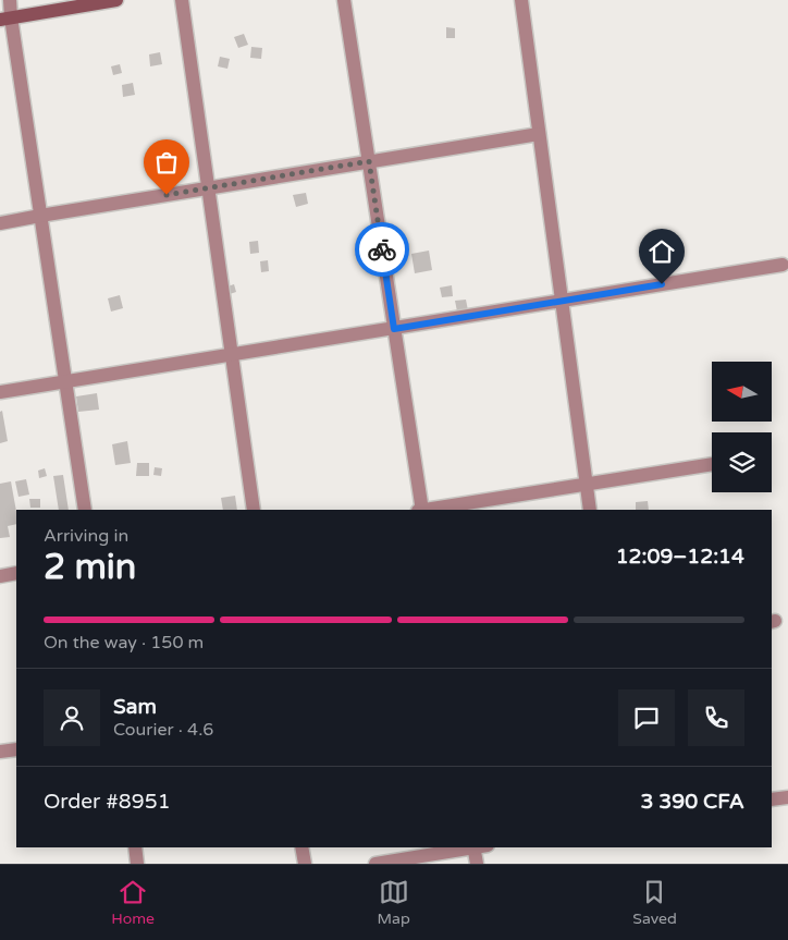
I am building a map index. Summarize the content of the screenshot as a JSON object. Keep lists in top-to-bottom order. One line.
{"north":"left","page":{"heading":["2 min","Arriving in","12:09–12:14"],"panel":["Sam","Courier · 4.6","Order #8951","3 390 CFA"],"bar":"On the way · 150 m","tabs":["Home","Map","Saved"]}}
